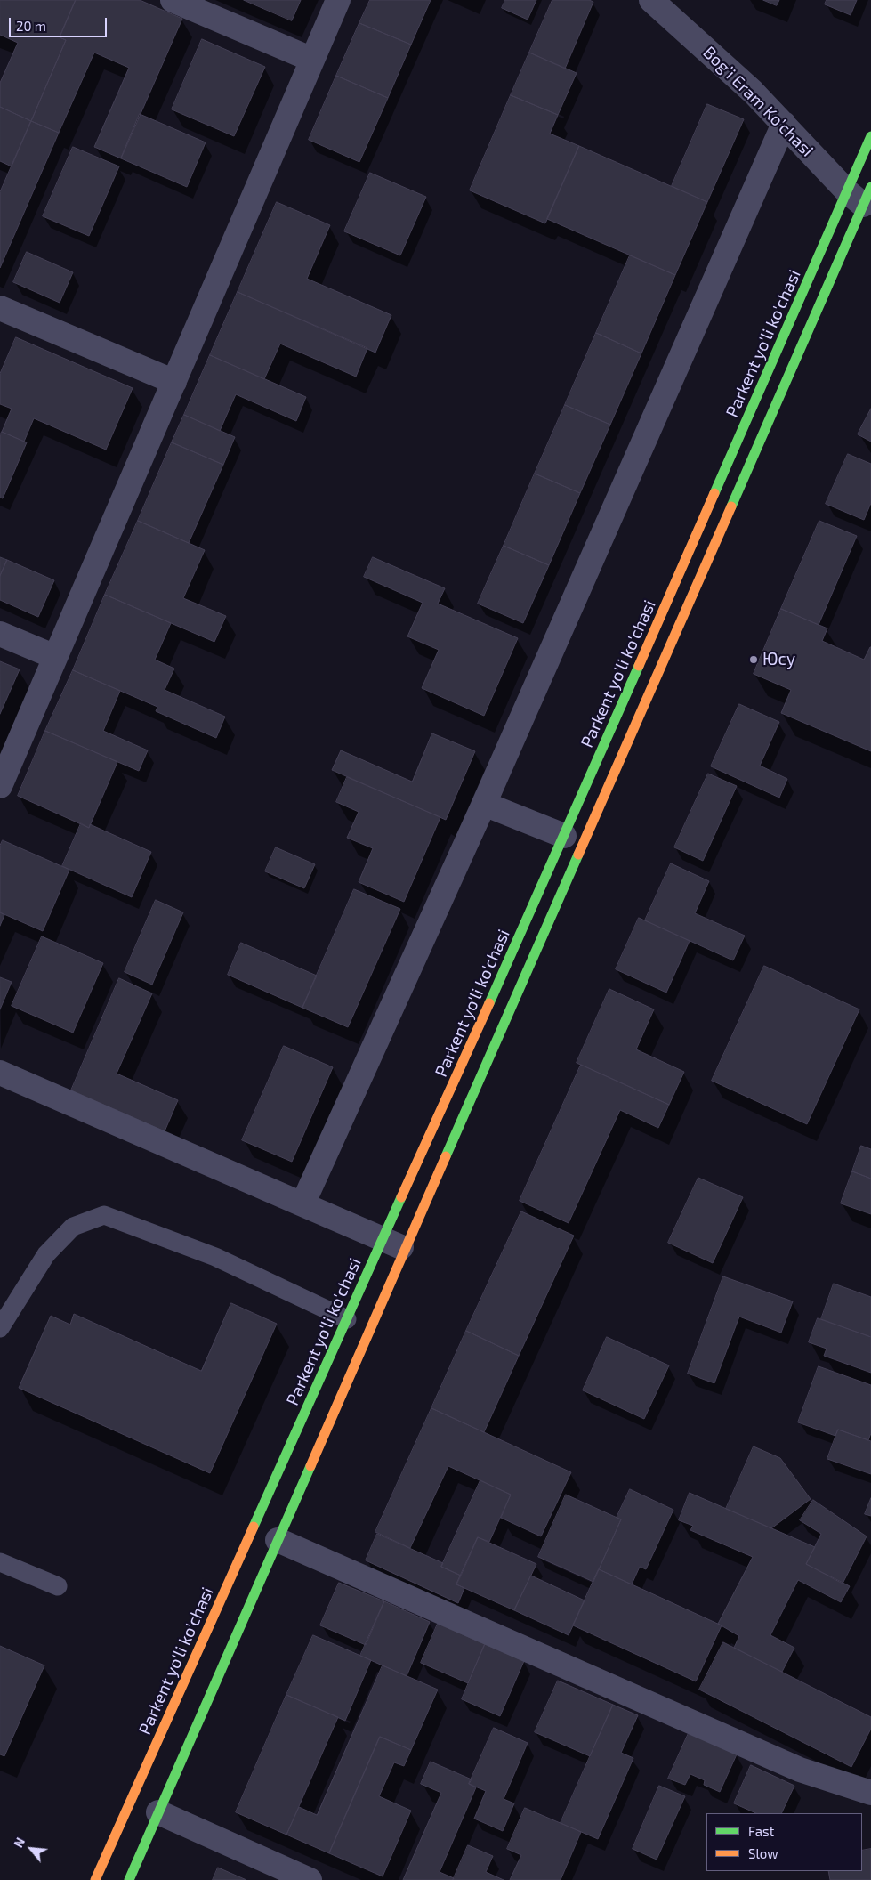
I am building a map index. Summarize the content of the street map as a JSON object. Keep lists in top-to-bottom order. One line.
{"streets":{"street":["Bog’i Eram Ko’chasi","Parkent yo'li ko'chasi"]},"crossings":[["Bog’i Eram Ko’chasi","Parkent yo'li ko'chasi"]],"places":["Юсу"],"legend":["Fast","Slow"],"scale_bar":"20 m","north":"top left"}
